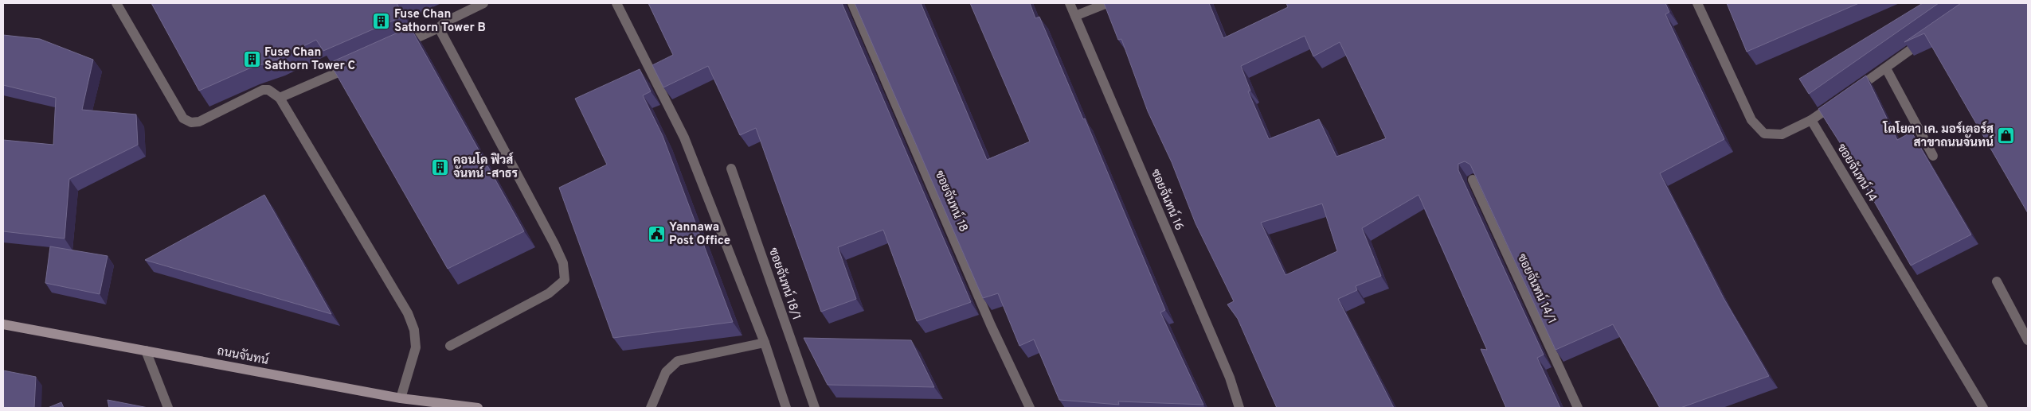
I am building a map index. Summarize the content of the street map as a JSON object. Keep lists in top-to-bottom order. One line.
{"streets":{"main road":["ถนนจันทน์"],"street":["ซอยจันทน์ 14","ซอยจันทน์ 16","ซอยจันทน์ 18","ซอยจันทน์ 18/1","ซอยจันทน์ 14/1"]},"places":{"building":["Fuse Chan Sathorn Tower B","Fuse Chan Sathorn Tower C","คอนโด ฟิวส์ จันทน์ -สาธร"],"shop":["โตโยตา เค. มอร์เตอร์ส สาขาถนนจันทน์"],"public building":["Yannawa Post Office"]}}
